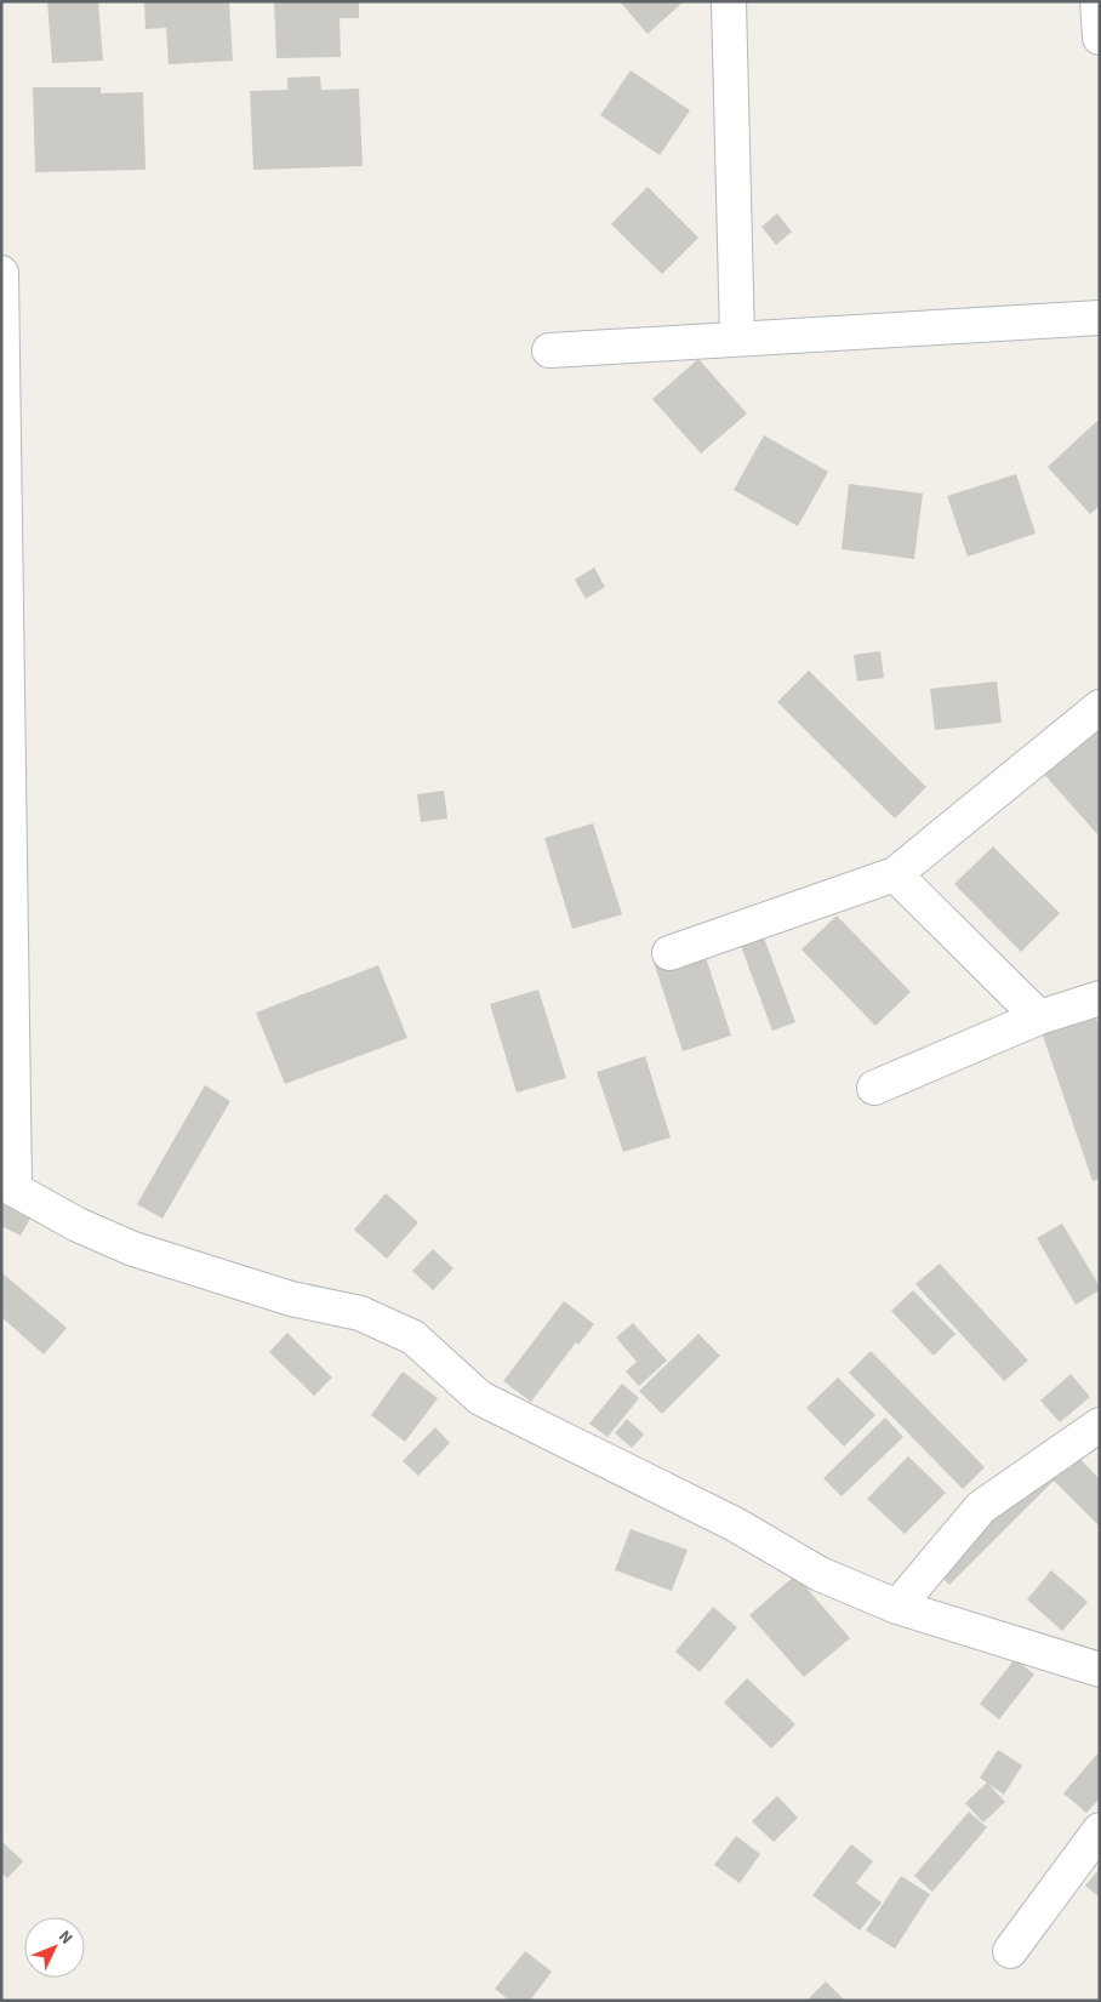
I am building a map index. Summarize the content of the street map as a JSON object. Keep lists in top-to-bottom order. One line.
{"north":"top right"}
